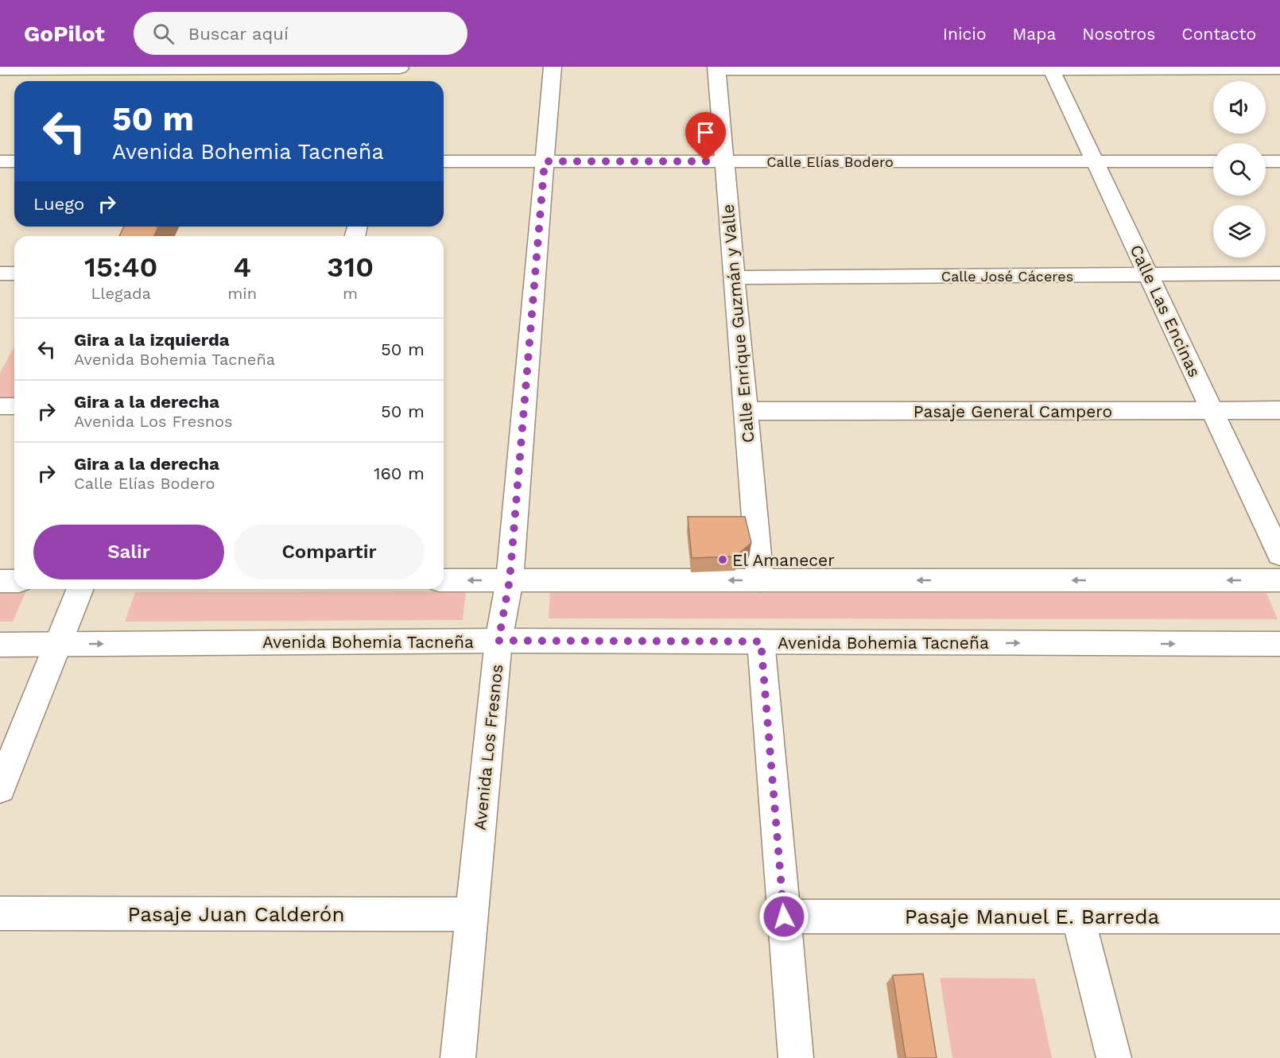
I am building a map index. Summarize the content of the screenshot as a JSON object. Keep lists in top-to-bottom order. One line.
{"streets":{"street":["Calle Elías Bodero","Calle José Cáceres","Calle Las Encinas","Calle Enrique Guzmán y Valle","Pasaje General Campero","Avenida Bohemia Tacneña","Avenida Los Fresnos","Pasaje Juan Calderón","Pasaje Manuel E. Barreda"]},"crossings":[["Calle Elías Bodero","Calle Las Encinas"],["Calle Elías Bodero","Calle Enrique Guzmán y Valle"],["Calle Elías Bodero","Avenida Los Fresnos"],["Calle José Cáceres","Calle Las Encinas"],["Calle José Cáceres","Calle Enrique Guzmán y Valle"],["Calle Las Encinas","Pasaje General Campero"],["Calle Enrique Guzmán y Valle","Pasaje General Campero"],["Avenida Bohemia Tacneña","Avenida Los Fresnos"],["Avenida Los Fresnos","Pasaje Juan Calderón"]],"places":["El Amanecer"],"page":{"header":"GoPilot","search":"Buscar aquí","nav":["Inicio","Mapa","Nosotros","Contacto"],"turn":["50 m","Avenida Bohemia Tacneña"],"then":"Luego","eta":["15:40","Llegada","4","min","310","m"],"list":[{"name":"Gira a la izquierda","note":"Avenida Bohemia Tacneña","value":"50 m"},{"name":"Gira a la derecha","note":"Avenida Los Fresnos","value":"50 m"},{"name":"Gira a la derecha","note":"Calle Elías Bodero","value":"160 m"}],"buttons":["Salir","Compartir"]}}
